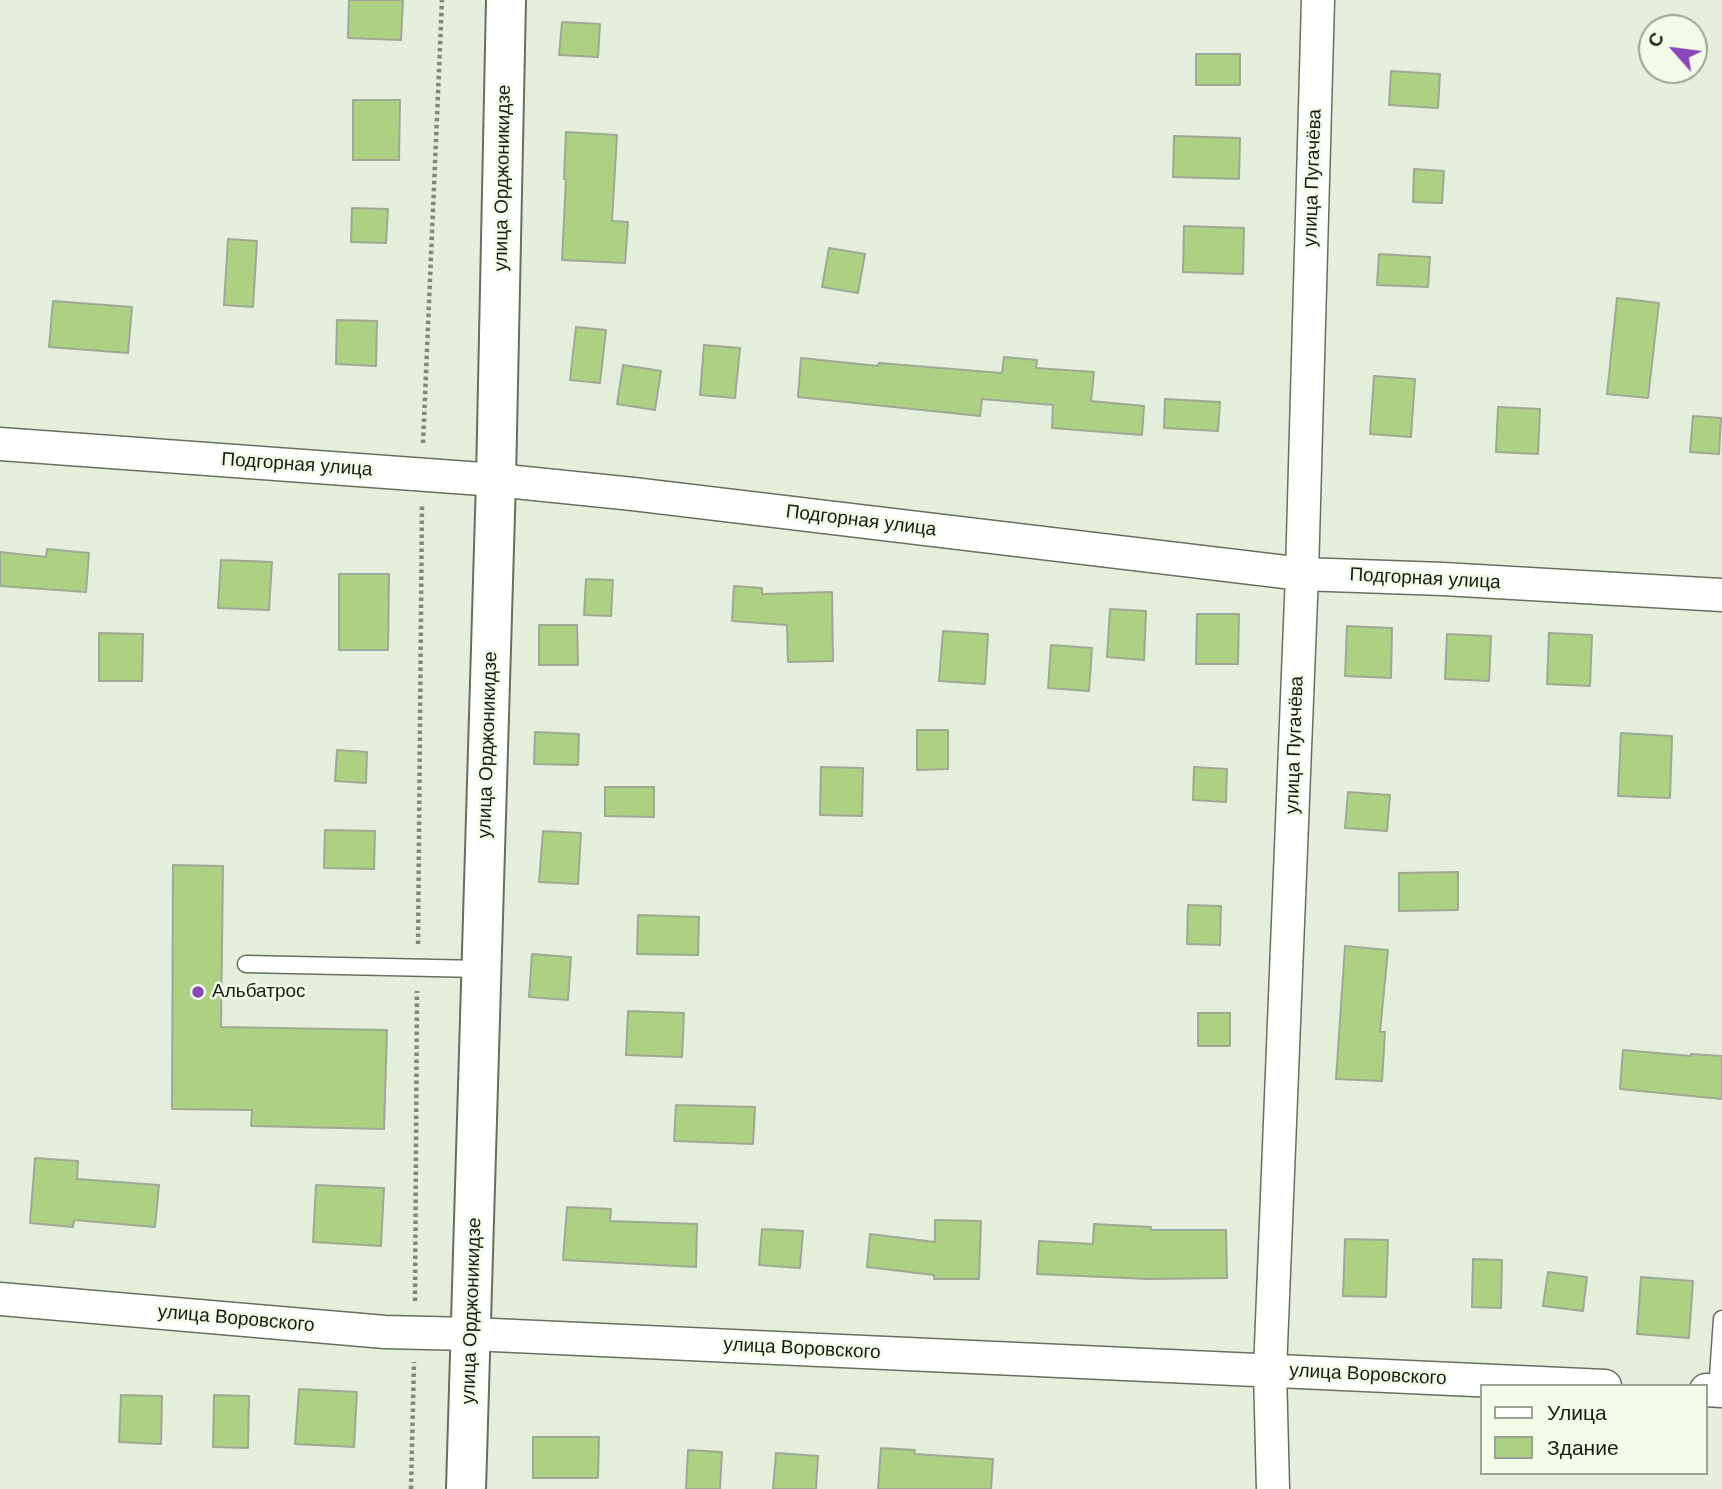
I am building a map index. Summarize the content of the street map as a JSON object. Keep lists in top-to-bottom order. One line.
{"streets":{"street":["улица Орджоникидзе","улица Пугачёва","Подгорная улица","улица Воровского"]},"crossings":[["улица Орджоникидзе","Подгорная улица"],["улица Орджоникидзе","улица Воровского"],["улица Пугачёва","Подгорная улица"],["улица Пугачёва","улица Воровского"]],"places":["Альбатрос"],"legend":["Улица","Здание"],"north":"top left"}
